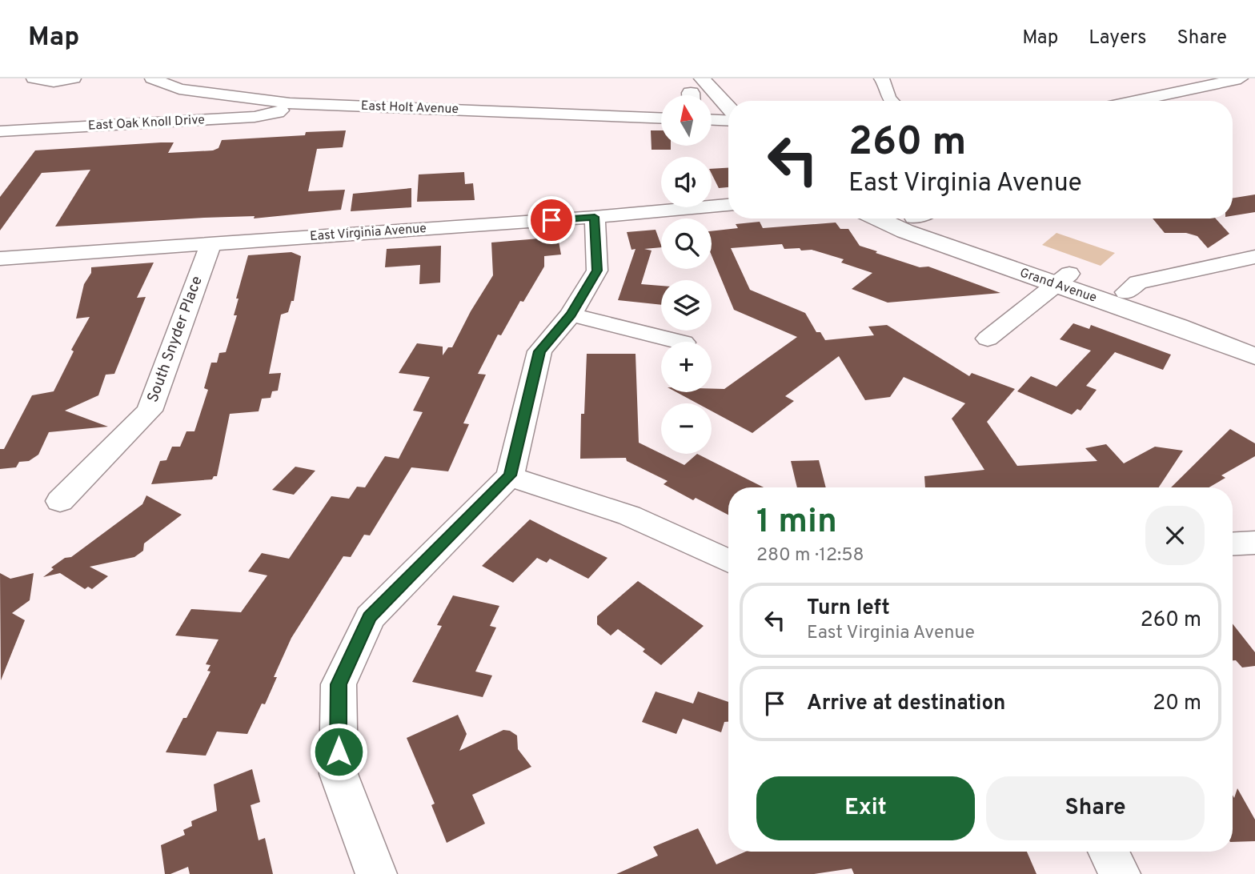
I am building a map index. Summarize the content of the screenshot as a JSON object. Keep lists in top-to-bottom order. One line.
{"streets":{"main road":["Grand Avenue"],"street":["East Holt Avenue","East Oak Knoll Drive","East Virginia Avenue","South Snyder Place"]},"crossings":[["East Holt Avenue","East Oak Knoll Drive"],["East Virginia Avenue","South Snyder Place"]],"north":"top","page":{"header":"Map","nav":["Map","Layers","Share"],"map_buttons":["+","−"],"turn":["260 m","East Virginia Avenue"],"heading":["1 min","280 m · 12:58"],"list":[{"name":"Turn left","note":"East Virginia Avenue","value":"260 m"},{"name":"Arrive at destination","value":"20 m"}],"buttons":["Exit","Share"]}}
